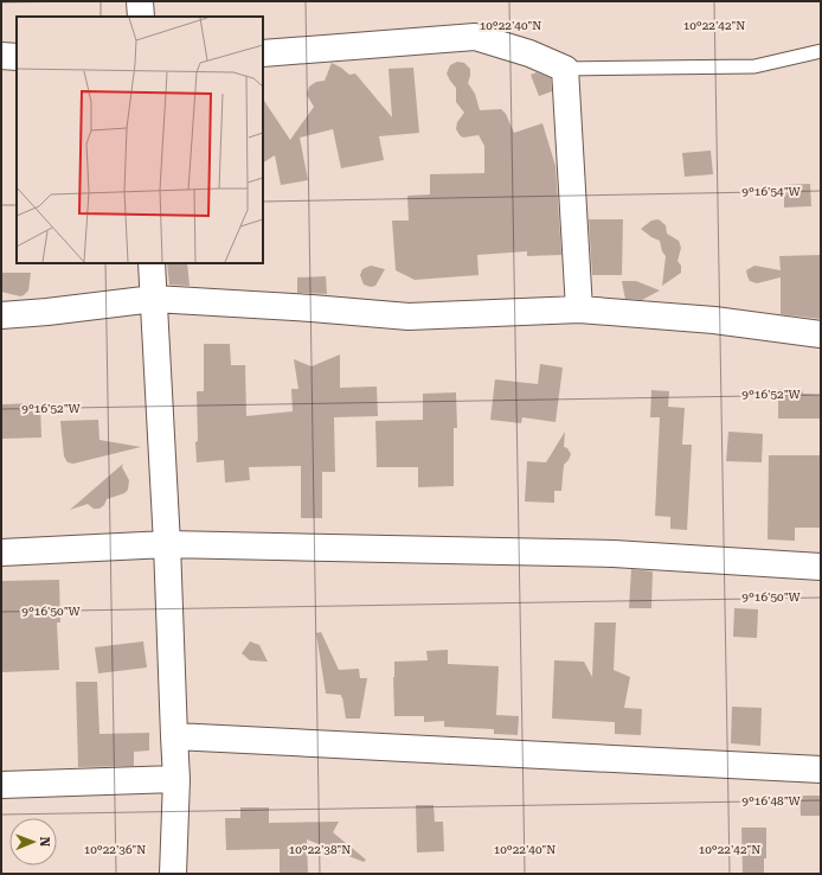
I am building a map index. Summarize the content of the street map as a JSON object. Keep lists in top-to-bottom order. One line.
{"north":"right","coordinates":["10°22'40\"N","10°22'42\"N","9°16'54\"W","9°16'52\"W","9°16'50\"W","9°16'48\"W","10°22'36\"N","10°22'38\"N"]}
